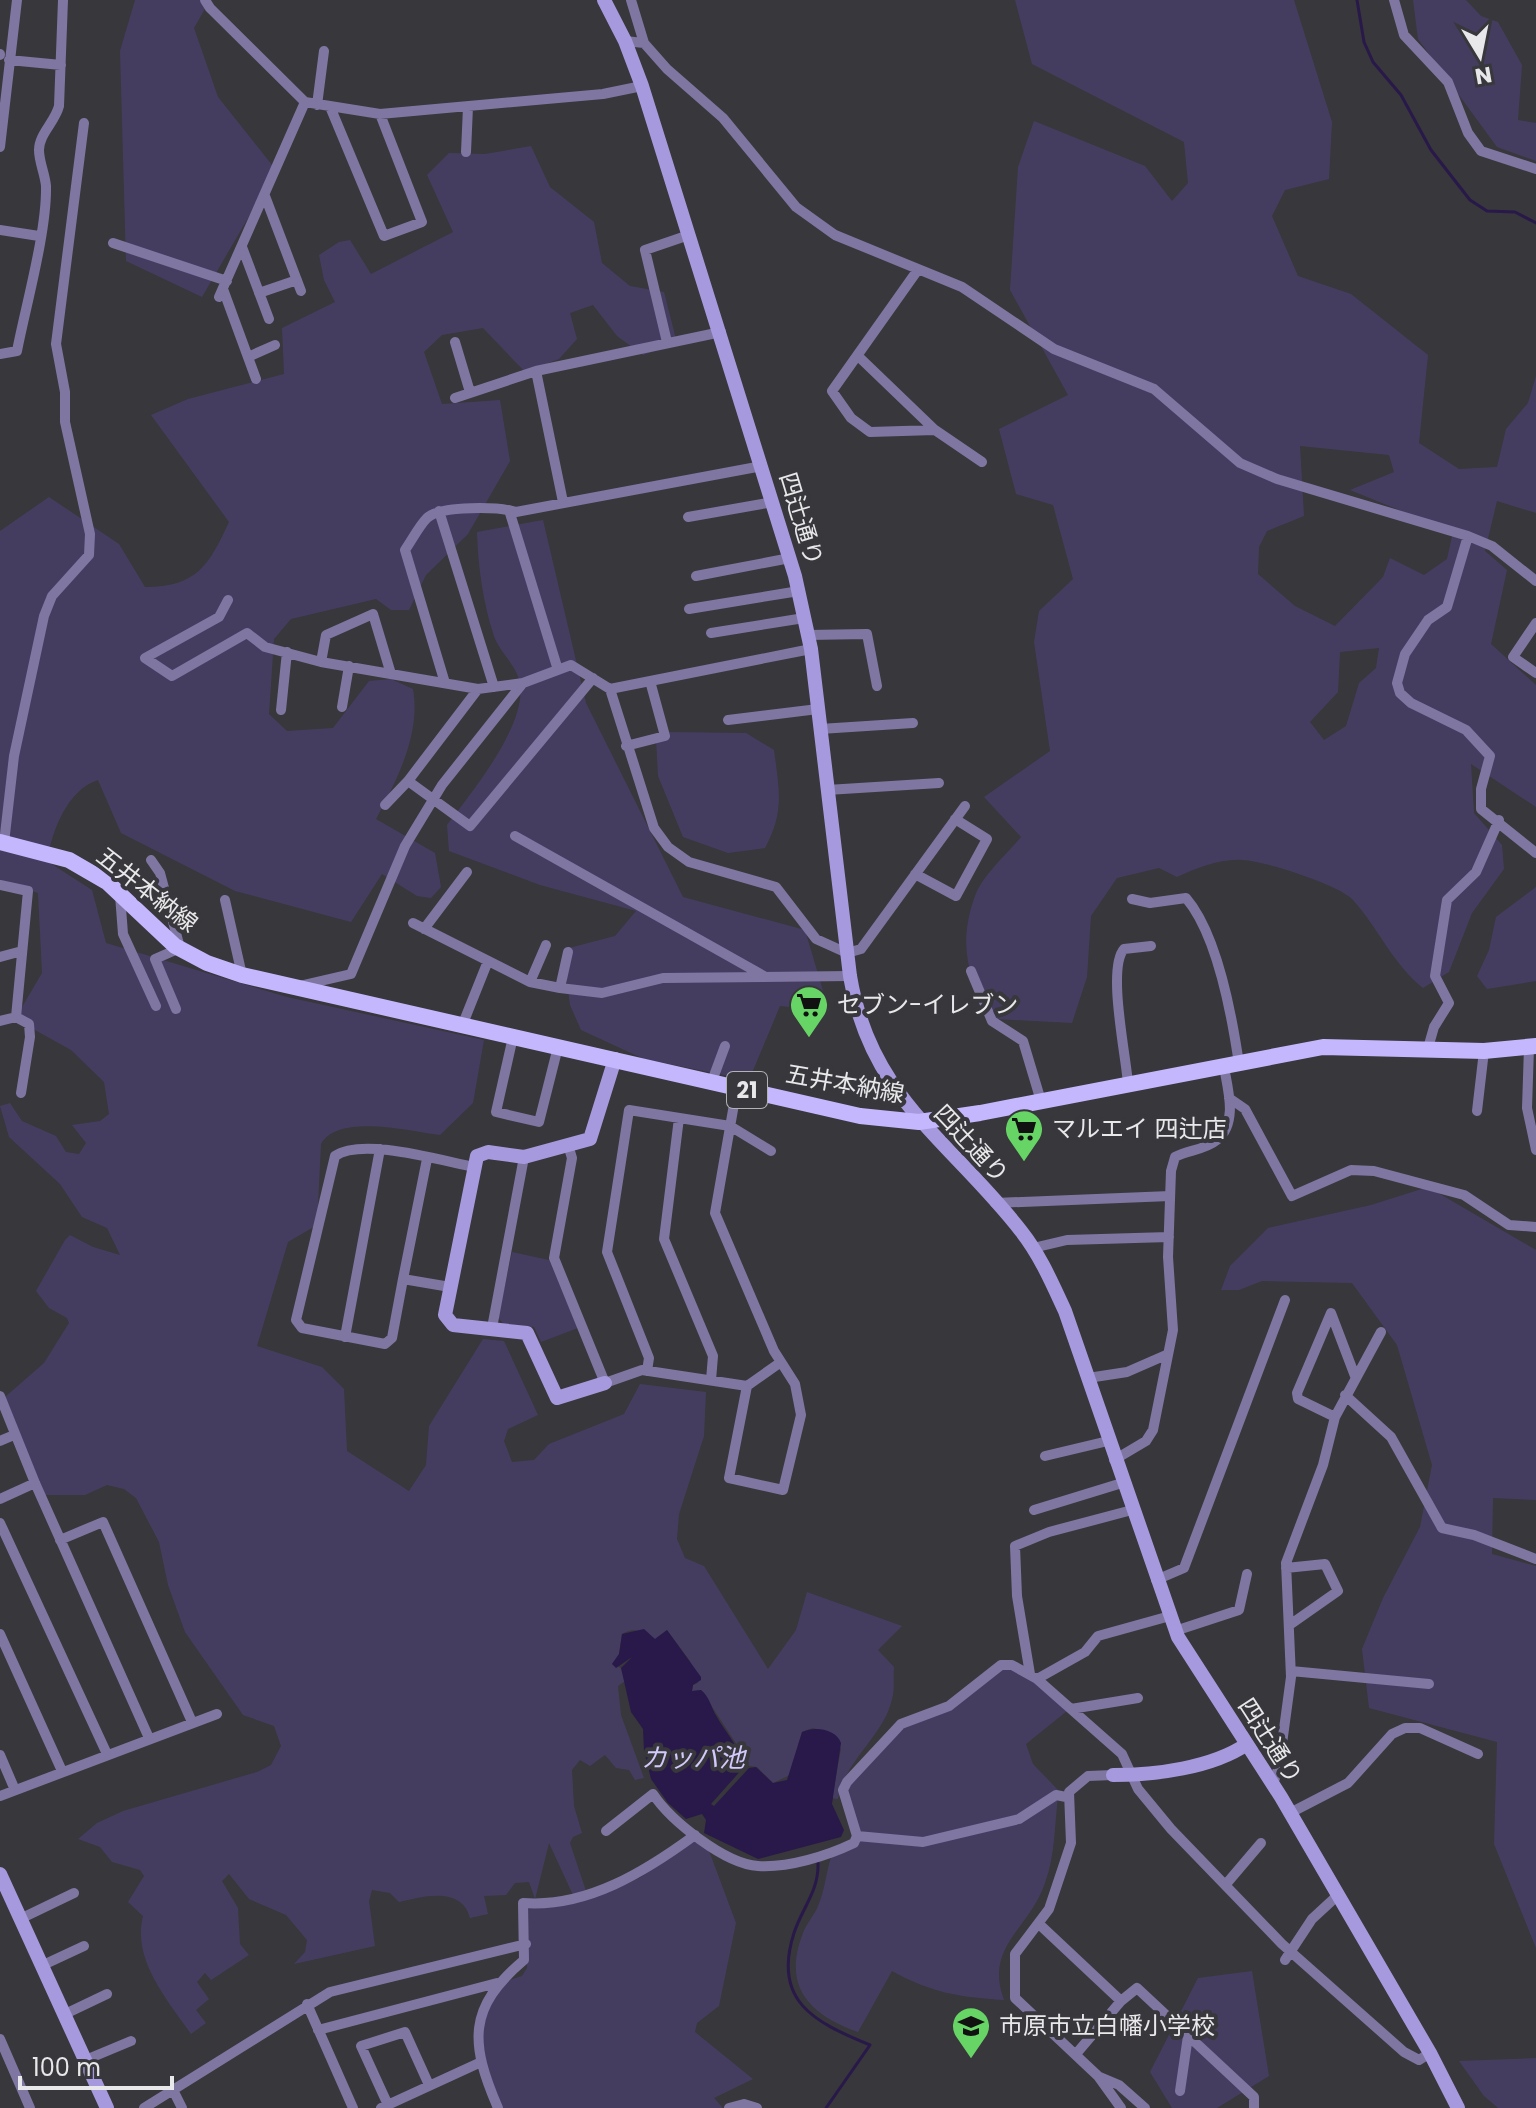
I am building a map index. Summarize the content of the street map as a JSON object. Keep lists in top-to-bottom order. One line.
{"streets":{"main road":["五井本納線","21"],"street":["四辻通り"]},"crossings":[["四辻通り","五井本納線"]],"water":["カッパ池"],"places":{"supermarket":["セブン-イレブン","マルエイ 四辻店"],"school or university":["市原市立白幡小学校"]},"scale_bar":"100 m","north":"bottom"}
